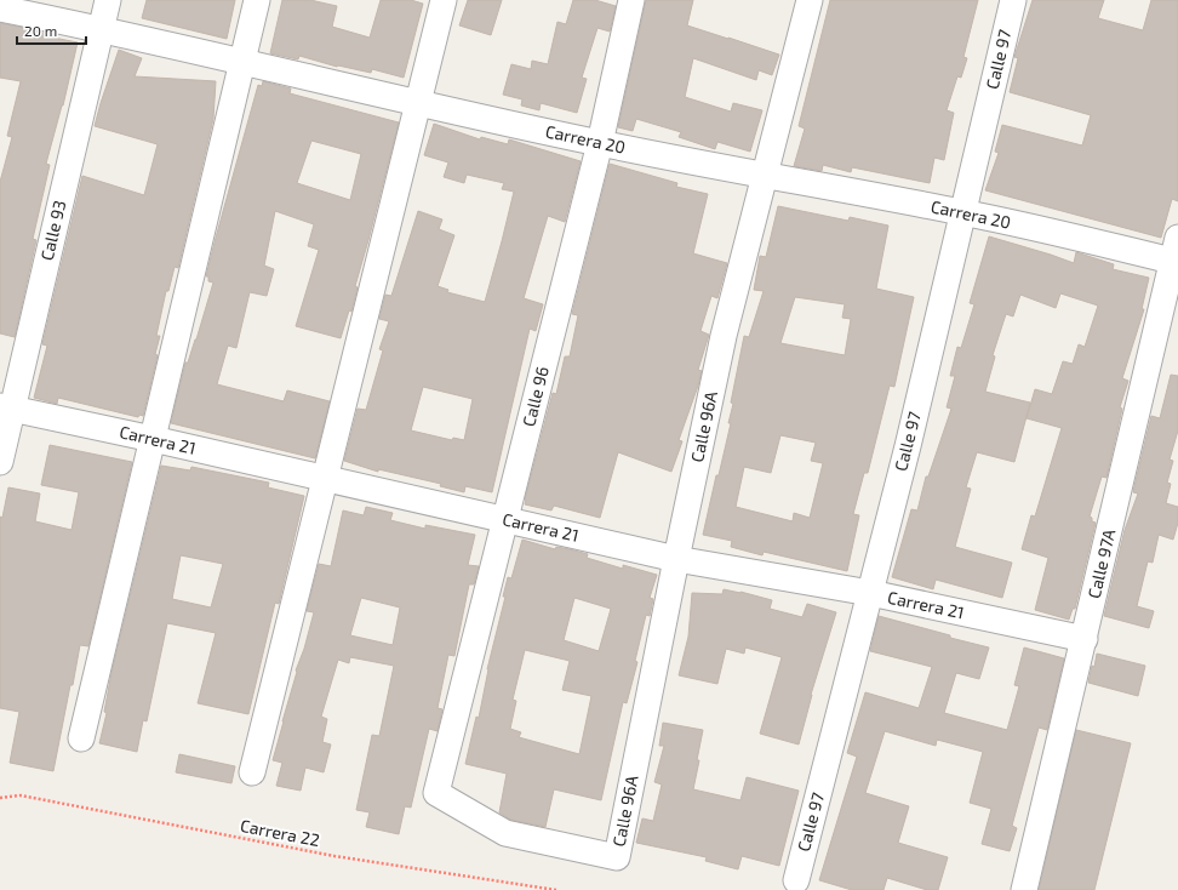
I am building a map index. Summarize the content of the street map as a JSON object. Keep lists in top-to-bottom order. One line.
{"streets":{"street":["Calle 97","Carrera 20","Calle 93","Calle 96","Calle 96A","Carrera 21","Calle 97A"],"path":["Carrera 22"]},"crossings":[["Calle 97","Carrera 20"],["Calle 97","Carrera 21"],["Carrera 20","Calle 93"],["Carrera 20","Calle 96"],["Carrera 20","Calle 96A"],["Carrera 20","Calle 97A"],["Calle 93","Carrera 21"],["Calle 96","Calle 96A"],["Calle 96","Carrera 21"],["Calle 96A","Carrera 21"],["Carrera 21","Calle 97A"]],"scale_bar":"20 m"}
